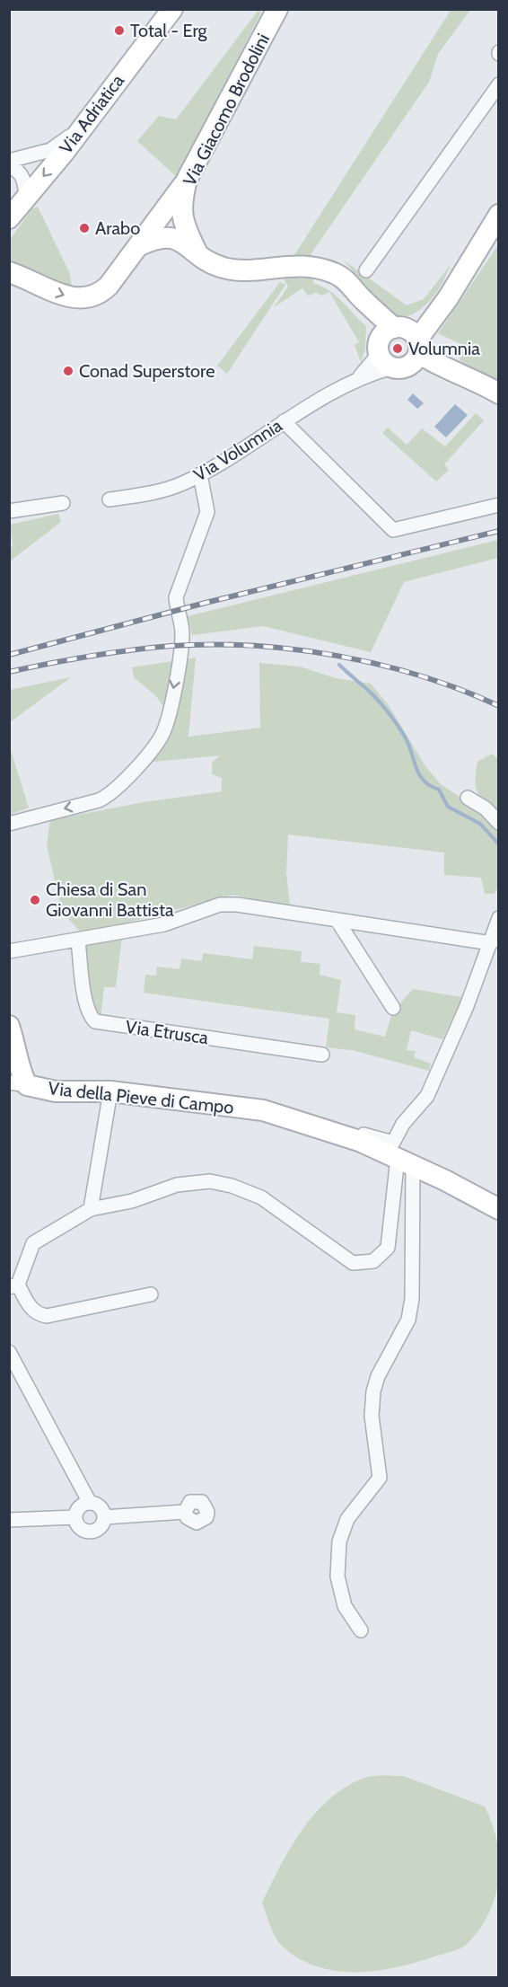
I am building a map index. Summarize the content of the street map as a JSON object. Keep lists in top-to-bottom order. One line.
{"streets":{"main road":["Via Giacomo Brodolini","Via Adriatica","Via Volumnia","Via della Pieve di Campo"],"street":["Via Etrusca"]},"places":["Total - Erg","Arabo","Volumnia","Conad Superstore","Chiesa di San Giovanni Battista"]}
